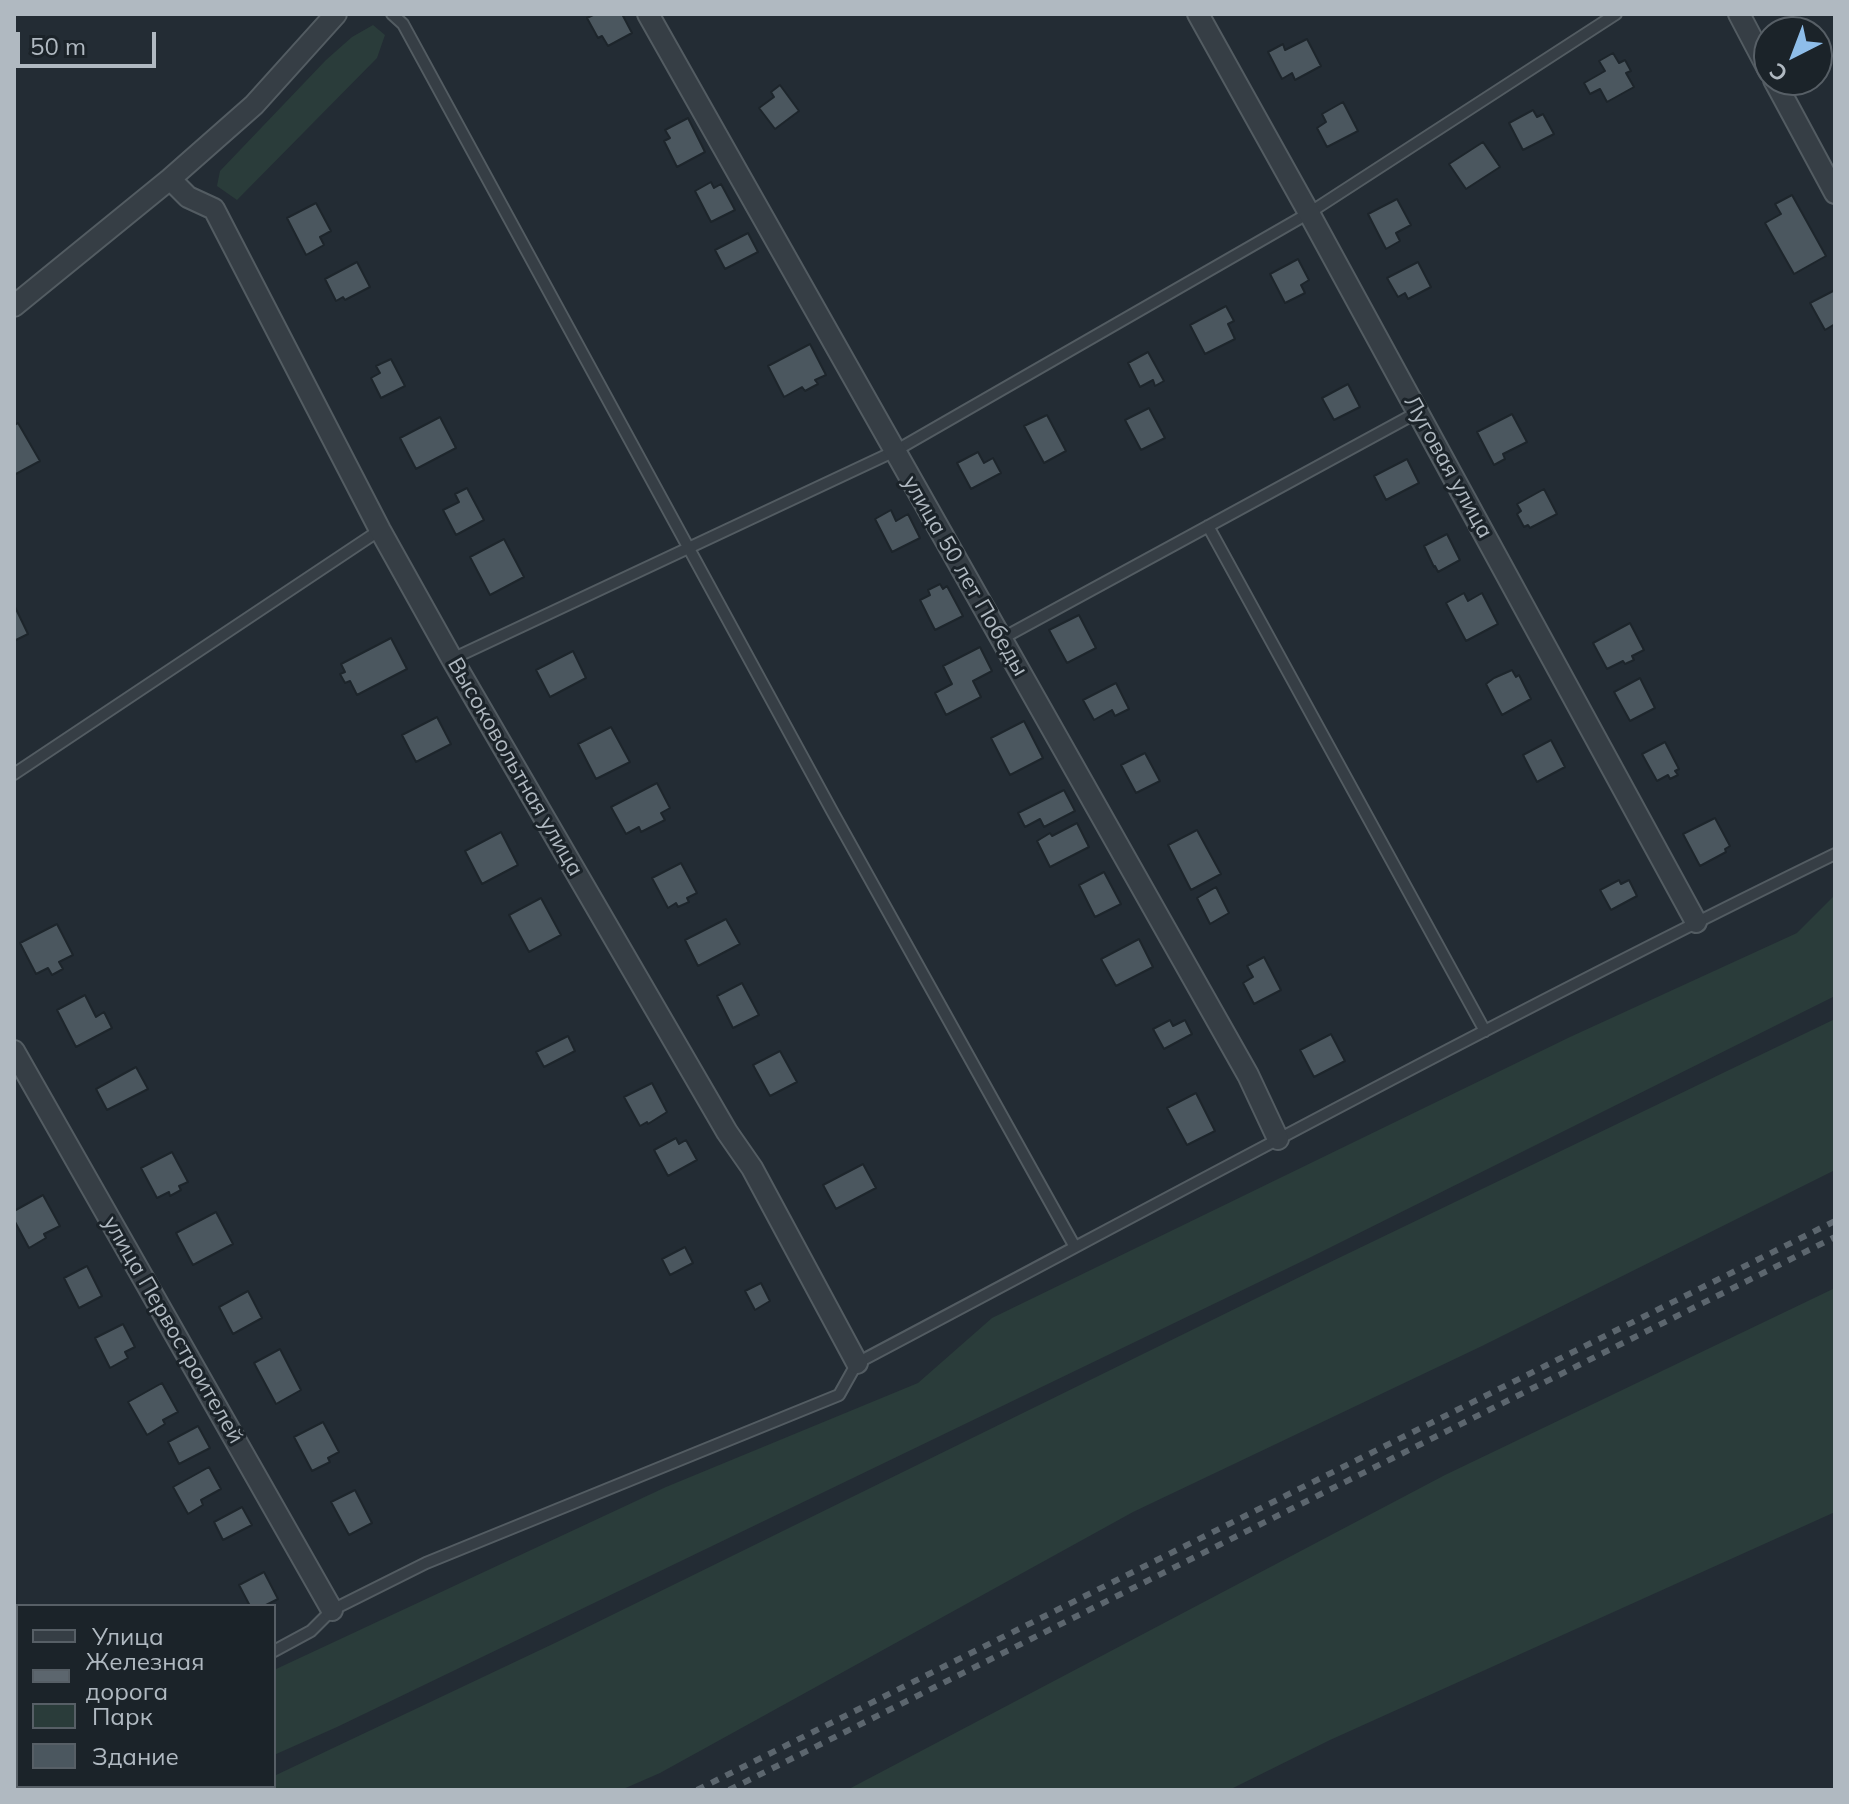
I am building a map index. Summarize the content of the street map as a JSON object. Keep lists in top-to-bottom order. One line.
{"streets":{"street":["Луговая улица","улица 50 лет Победы","Высоковольтная улица","улица Первостроителей"]},"legend":["Улица","Железная дорога","Парк","Здание"],"scale_bar":"50 m","north":"bottom left"}
